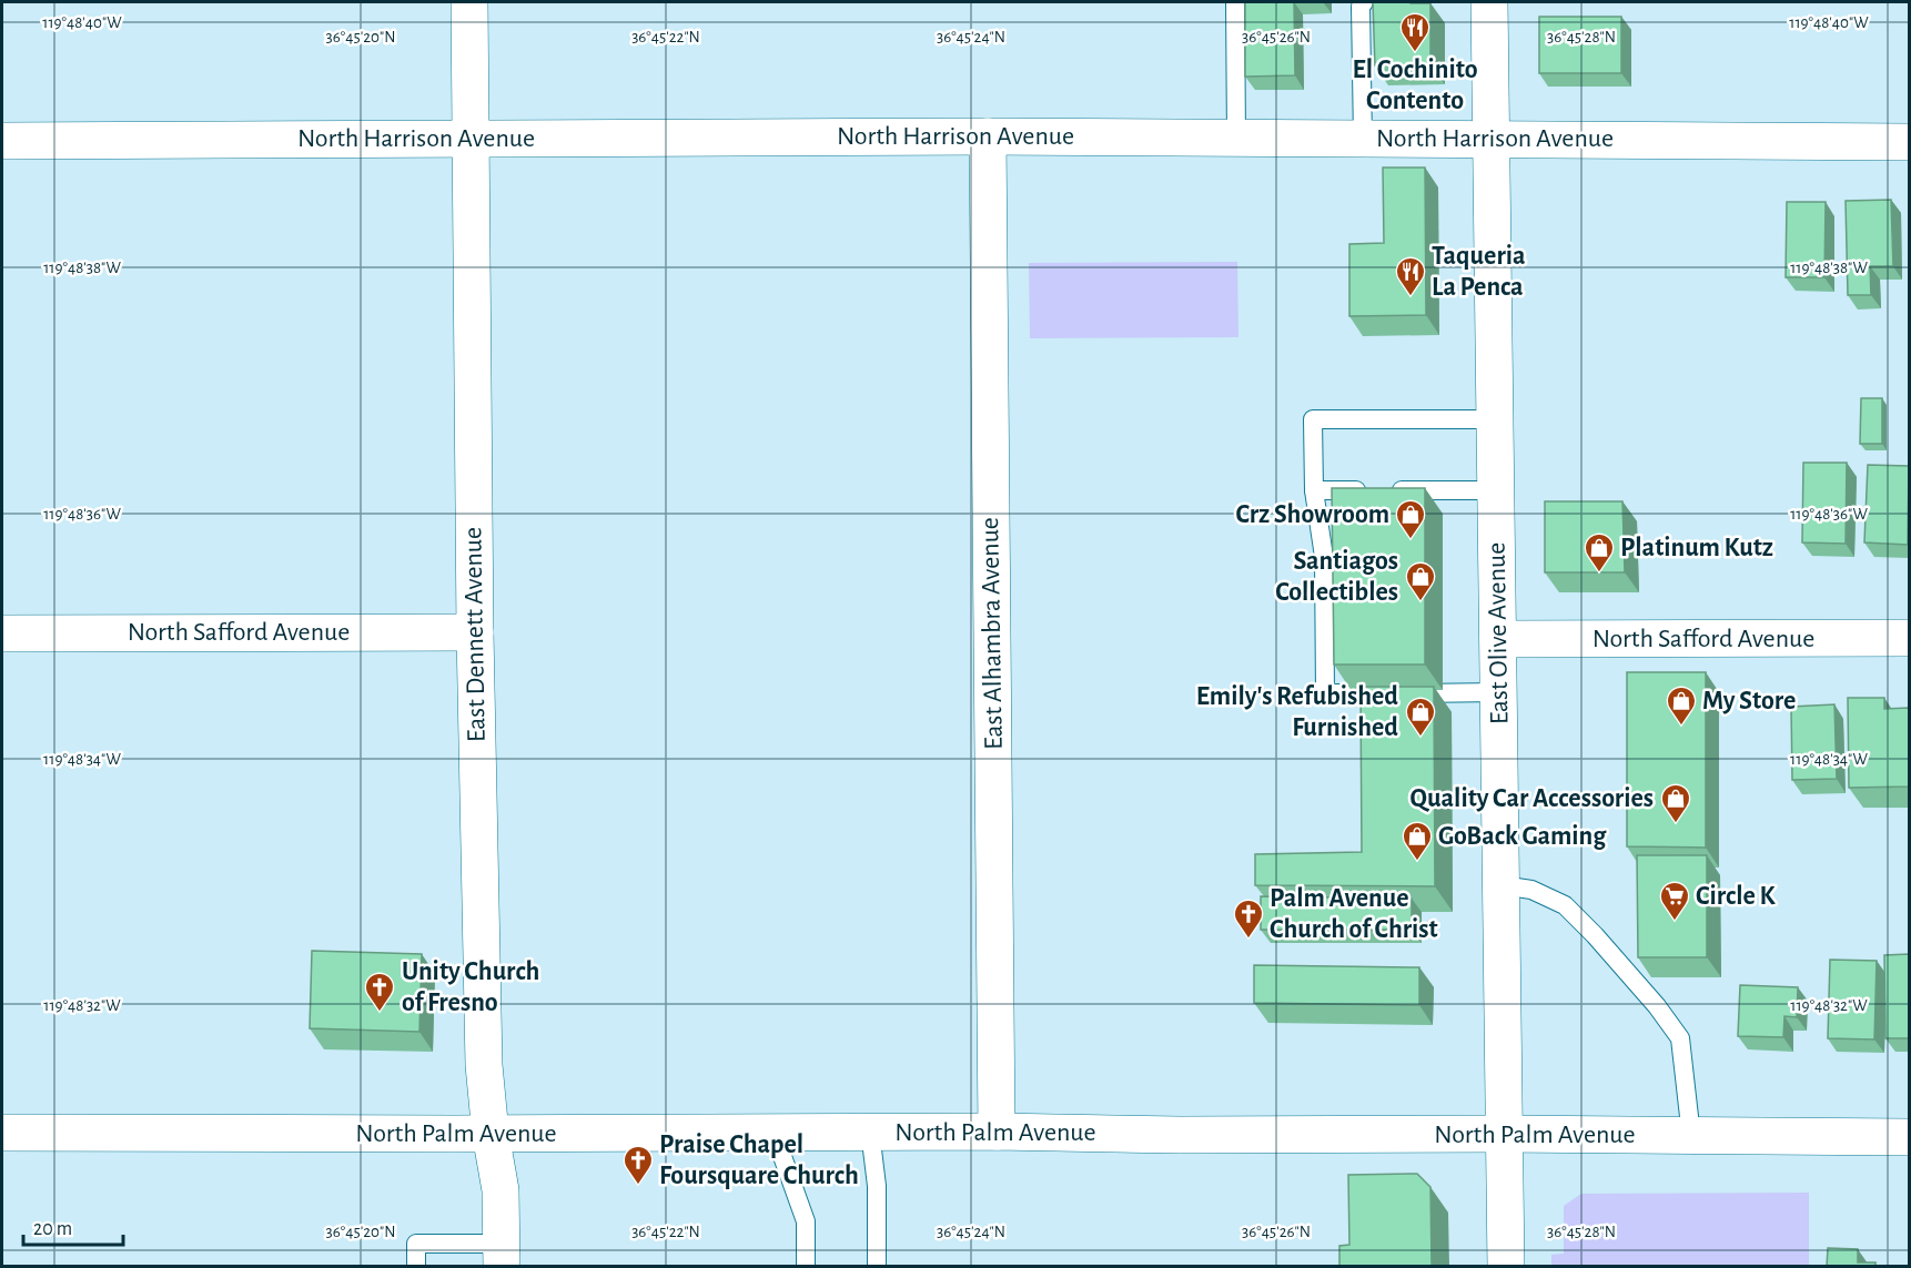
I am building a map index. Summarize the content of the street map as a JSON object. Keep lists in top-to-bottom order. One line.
{"streets":{"street":["North Harrison Avenue","North Safford Avenue","East Alhambra Avenue","East Olive Avenue","East Dennett Avenue","North Palm Avenue"]},"crossings":[["North Harrison Avenue","East Alhambra Avenue"],["North Harrison Avenue","East Olive Avenue"],["North Harrison Avenue","East Dennett Avenue"],["North Safford Avenue","East Olive Avenue"],["North Safford Avenue","East Dennett Avenue"],["East Alhambra Avenue","North Palm Avenue"],["East Olive Avenue","North Palm Avenue"],["East Dennett Avenue","North Palm Avenue"]],"places":{"restaurant":["El Cochinito Contento","Taqueria La Penca"],"shop":["Crz Showroom","Platinum Kutz","Santiagos Collectibles","My Store","Emily's Refubished Furnished","Quality Car Accessories","GoBack Gaming"],"supermarket":["Circle K"],"church":["Palm Avenue Church of Christ","Unity Church of Fresno","Praise Chapel Foursquare Church"]},"scale_bar":"20 m","coordinates":["119°48'40\"W","36°45'20\"N","36°45'22\"N","36°45'24\"N","36°45'26\"N","36°45'28\"N","119°48'38\"W","119°48'36\"W","119°48'34\"W","119°48'32\"W"]}
